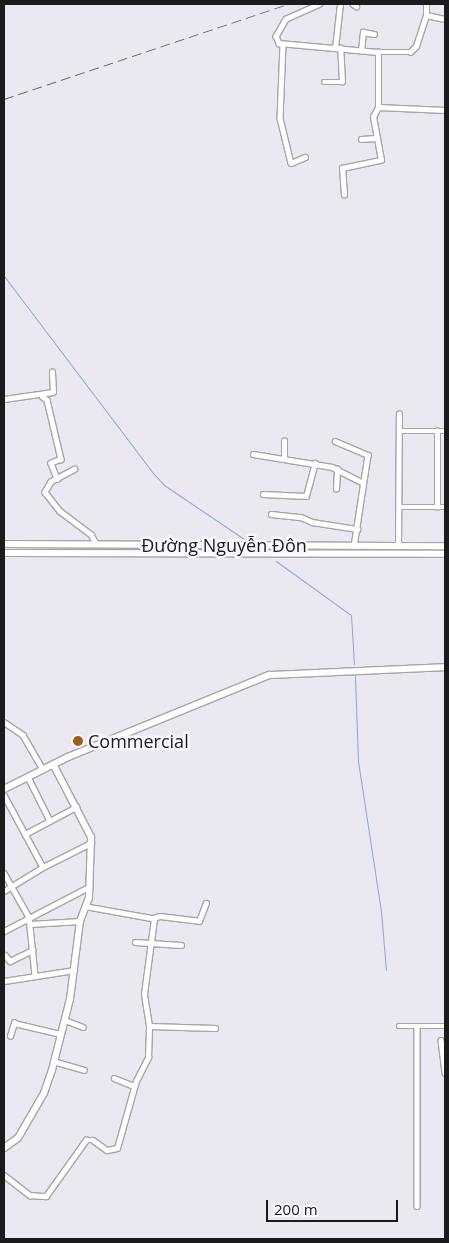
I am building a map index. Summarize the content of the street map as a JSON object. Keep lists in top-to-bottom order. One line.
{"streets":{"street":["Đường Nguyễn Đôn"]},"places":["Commercial"],"scale_bar":"200 m"}
